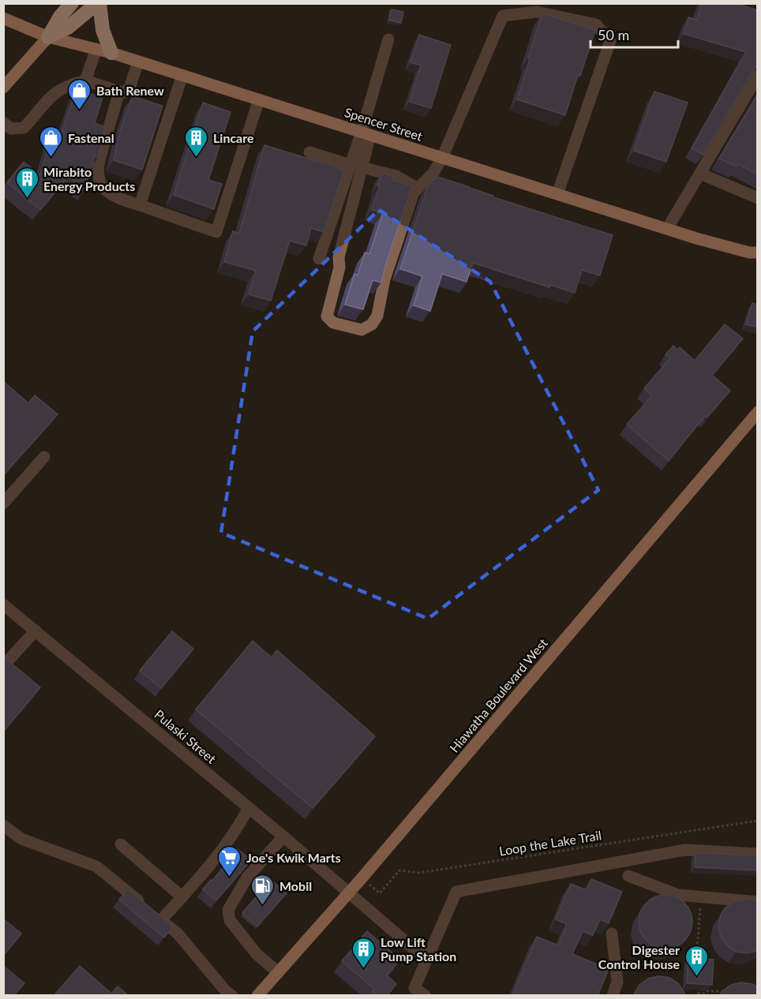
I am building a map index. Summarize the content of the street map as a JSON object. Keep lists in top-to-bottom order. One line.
{"streets":{"main road":["Spencer Street","Hiawatha Boulevard West"],"street":["Pulaski Street"],"path":["Loop the Lake Trail"]},"crossings":[["Hiawatha Boulevard West","Pulaski Street"],["Hiawatha Boulevard West","Loop the Lake Trail"]],"places":{"shop":["Bath Renew","Fastenal"],"building":["Lincare","Mirabito Energy Products","Low Lift Pump Station","Digester Control House"],"supermarket":["Joe's Kwik Marts"],"fuel station":["Mobil"]},"scale_bar":"50 m"}
